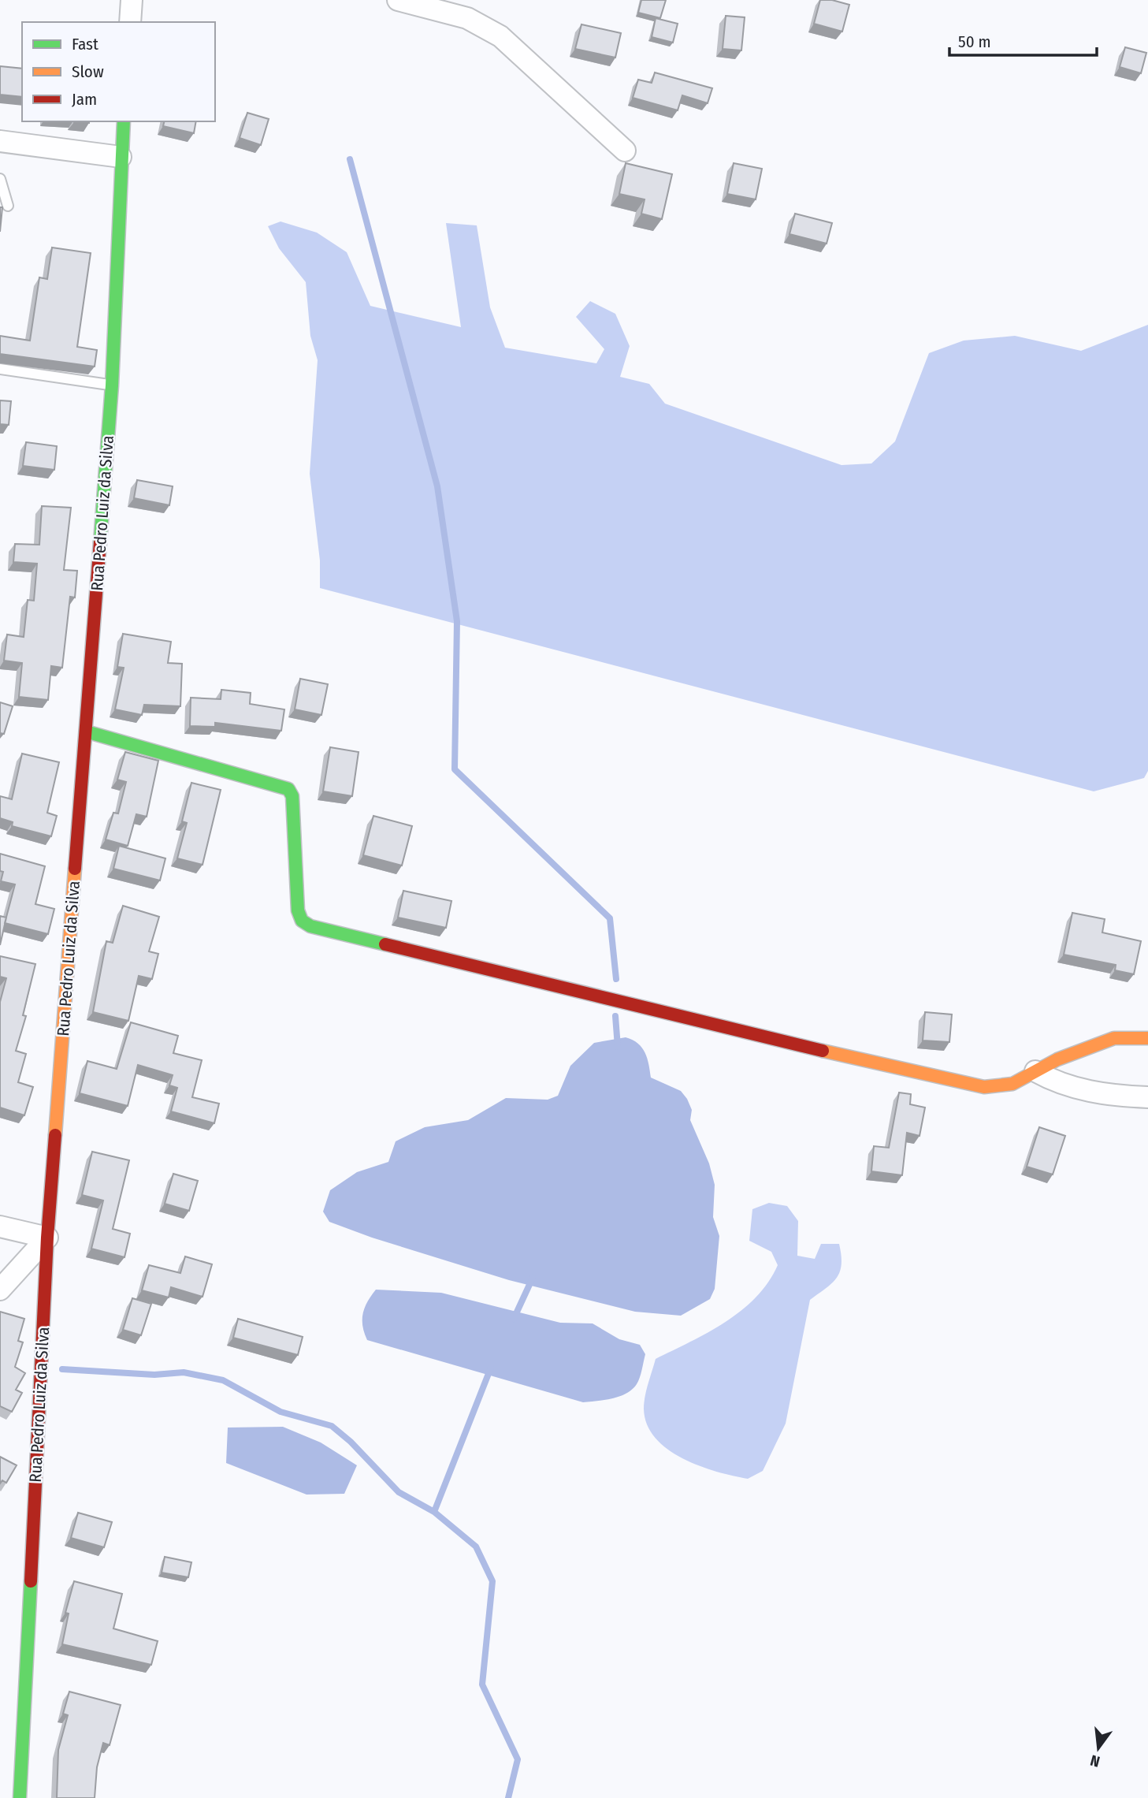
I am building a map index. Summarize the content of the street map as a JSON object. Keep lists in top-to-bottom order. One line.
{"streets":{"street":["Rua Pedro Luiz da Silva"]},"legend":["Fast","Slow","Jam"],"scale_bar":"50 m","north":"bottom"}
